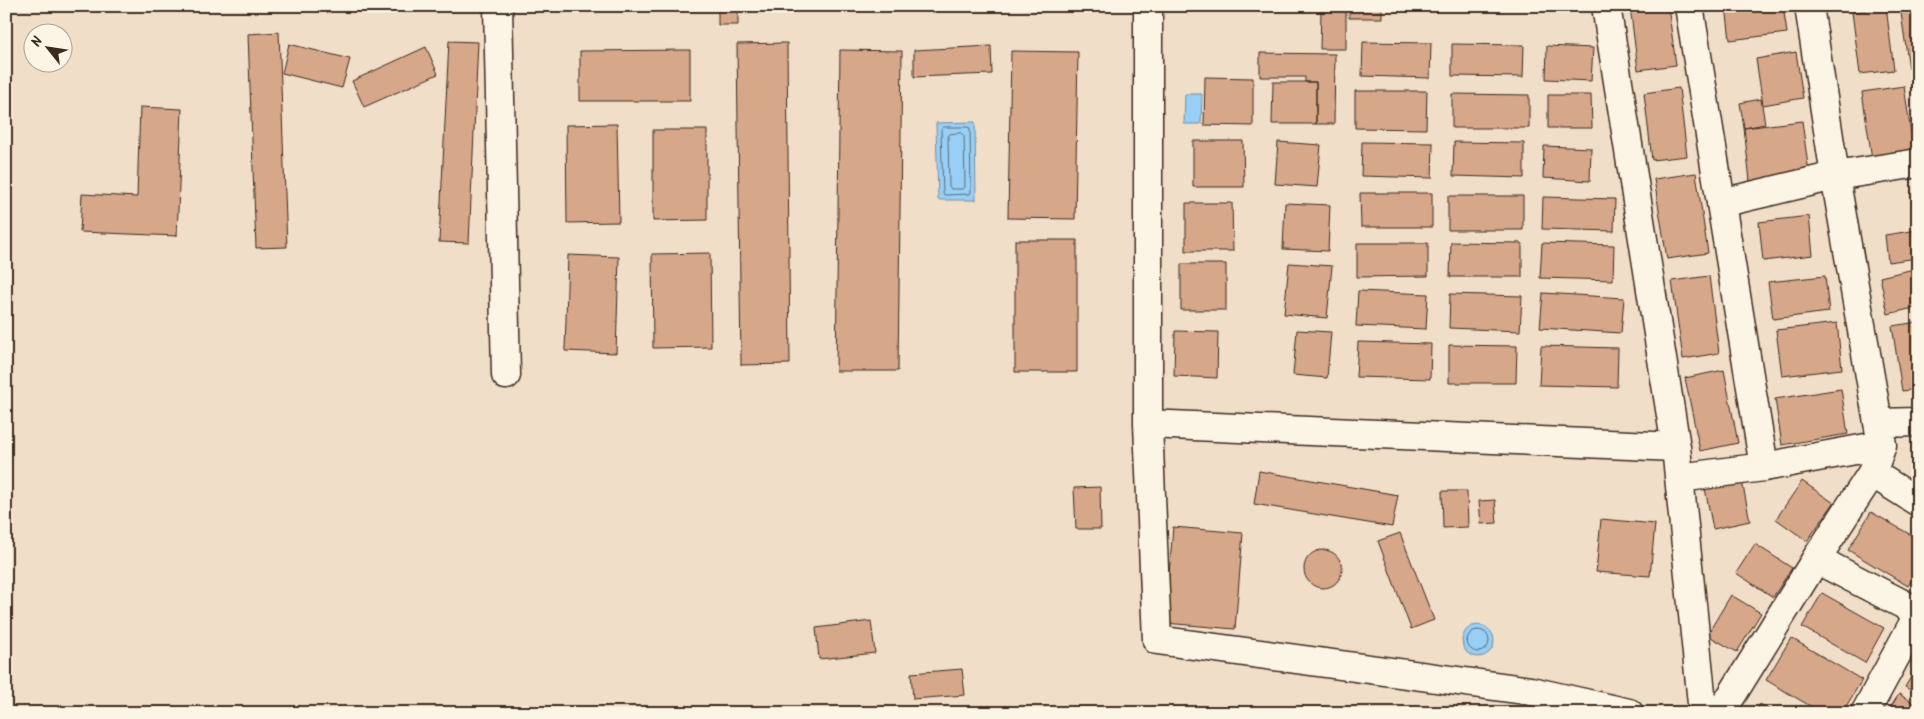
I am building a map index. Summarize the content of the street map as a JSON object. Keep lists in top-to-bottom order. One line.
{"north":"top left"}
